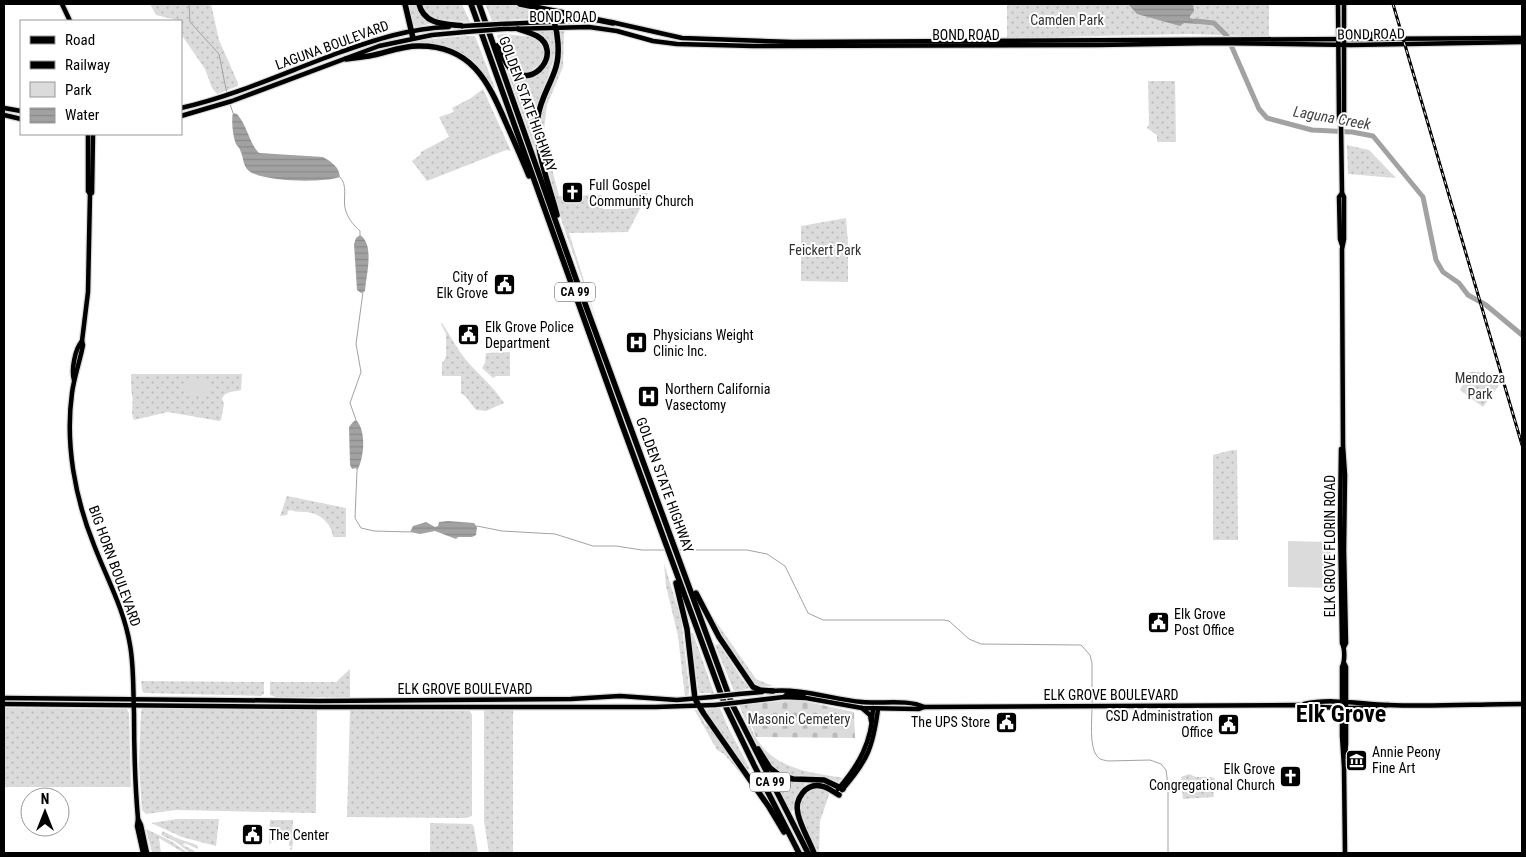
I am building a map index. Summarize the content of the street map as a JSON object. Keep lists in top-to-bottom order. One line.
{"streets":{"highway":["GOLDEN STATE HIGHWAY","CA 99"],"main road":["BOND ROAD","LAGUNA BOULEVARD","ELK GROVE FLORIN ROAD","BIG HORN BOULEVARD","ELK GROVE BOULEVARD"]},"crossings":[["BOND ROAD","LAGUNA BOULEVARD"],["BOND ROAD","ELK GROVE FLORIN ROAD"],["ELK GROVE FLORIN ROAD","ELK GROVE BOULEVARD"],["BIG HORN BOULEVARD","ELK GROVE BOULEVARD"]],"districts":["Elk Grove"],"water":["Laguna Creek"],"parks":["Camden Park","Feickert Park","Mendoza Park","Masonic Cemetery"],"places":{"church":["Full Gospel Community Church","Elk Grove Congregational Church"],"public building":["City of Elk Grove","Elk Grove Police Department","Elk Grove Post Office","The UPS Store","CSD Administration Office","The Center"],"hospital":["Physicians Weight Clinic Inc.","Northern California Vasectomy"],"museum":["Annie Peony Fine Art"]},"legend":["Road","Railway","Park","Water"],"north":"top"}
